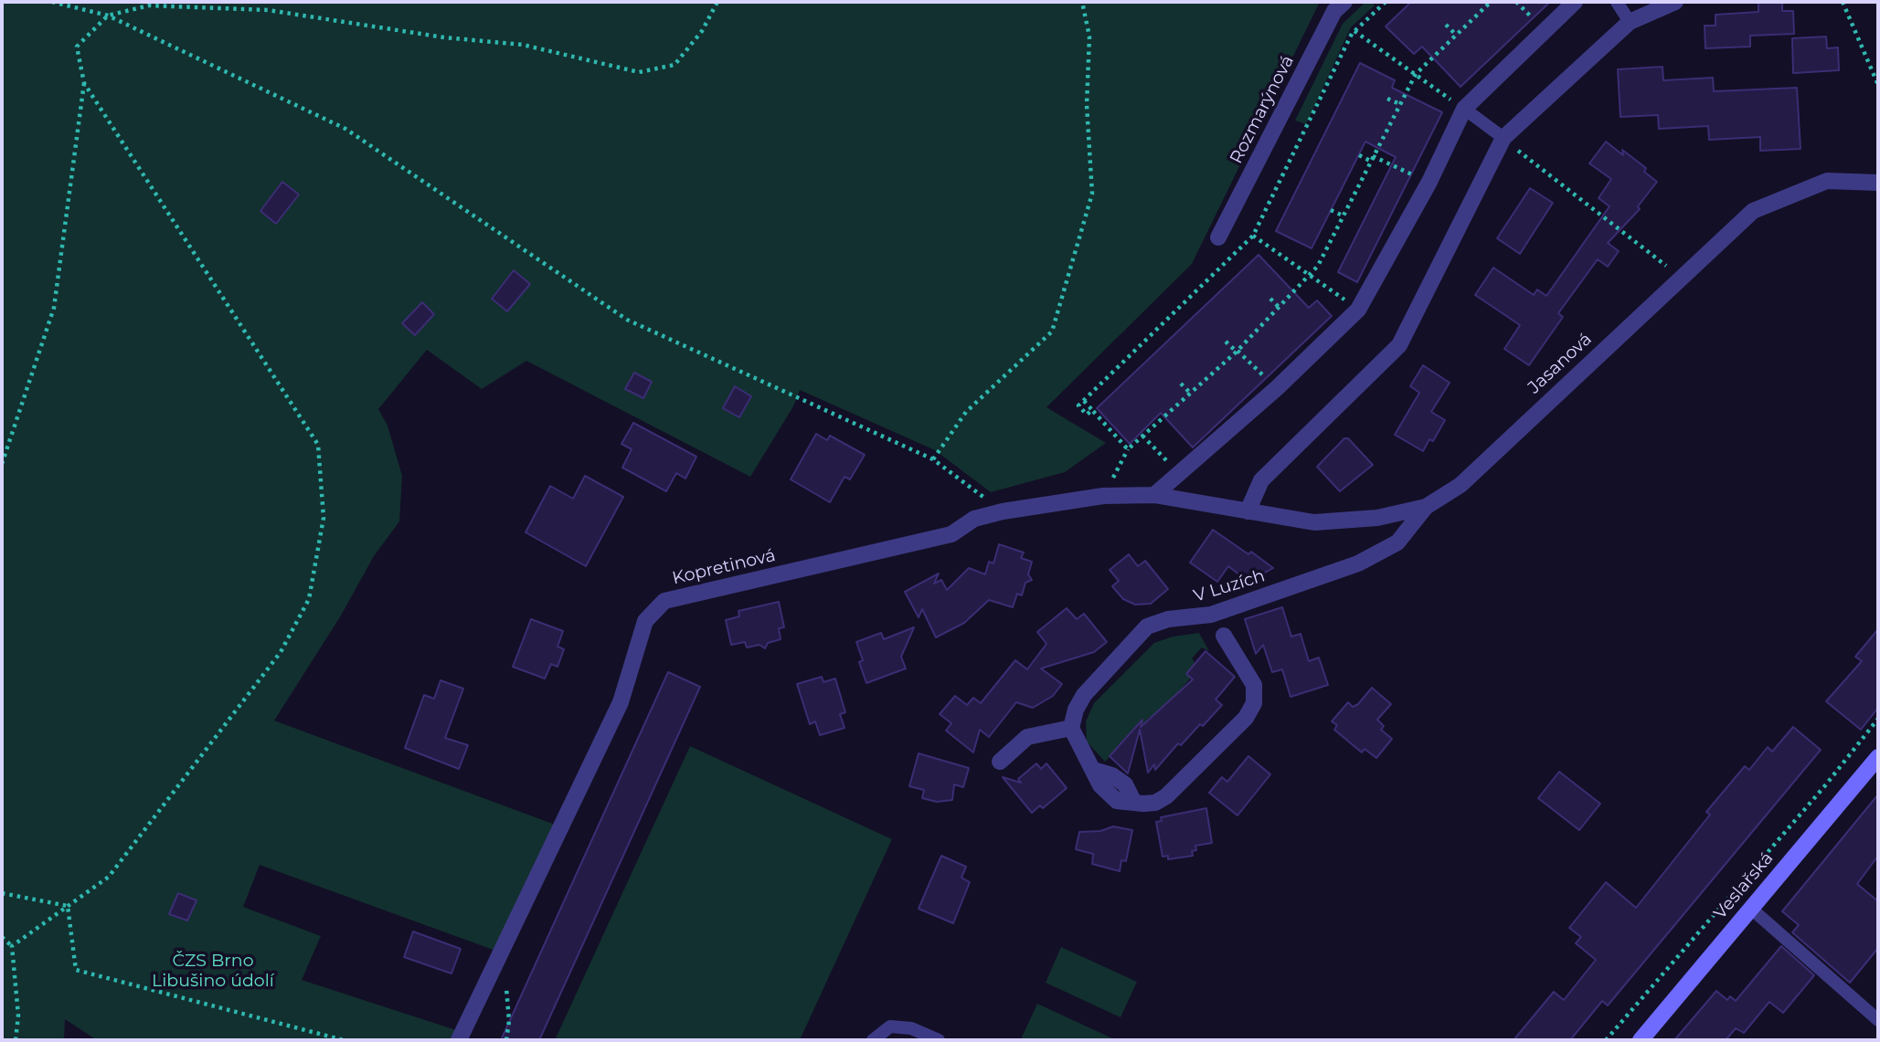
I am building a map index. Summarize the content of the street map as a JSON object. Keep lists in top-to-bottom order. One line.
{"streets":{"street":["Rozmarýnová","Jasanová","Kopretinová","V Luzích","Veslařská"]},"crossings":[["Jasanová","Kopretinová"],["Jasanová","V Luzích"]],"parks":["ČZS Brno Libušino údolí"]}
